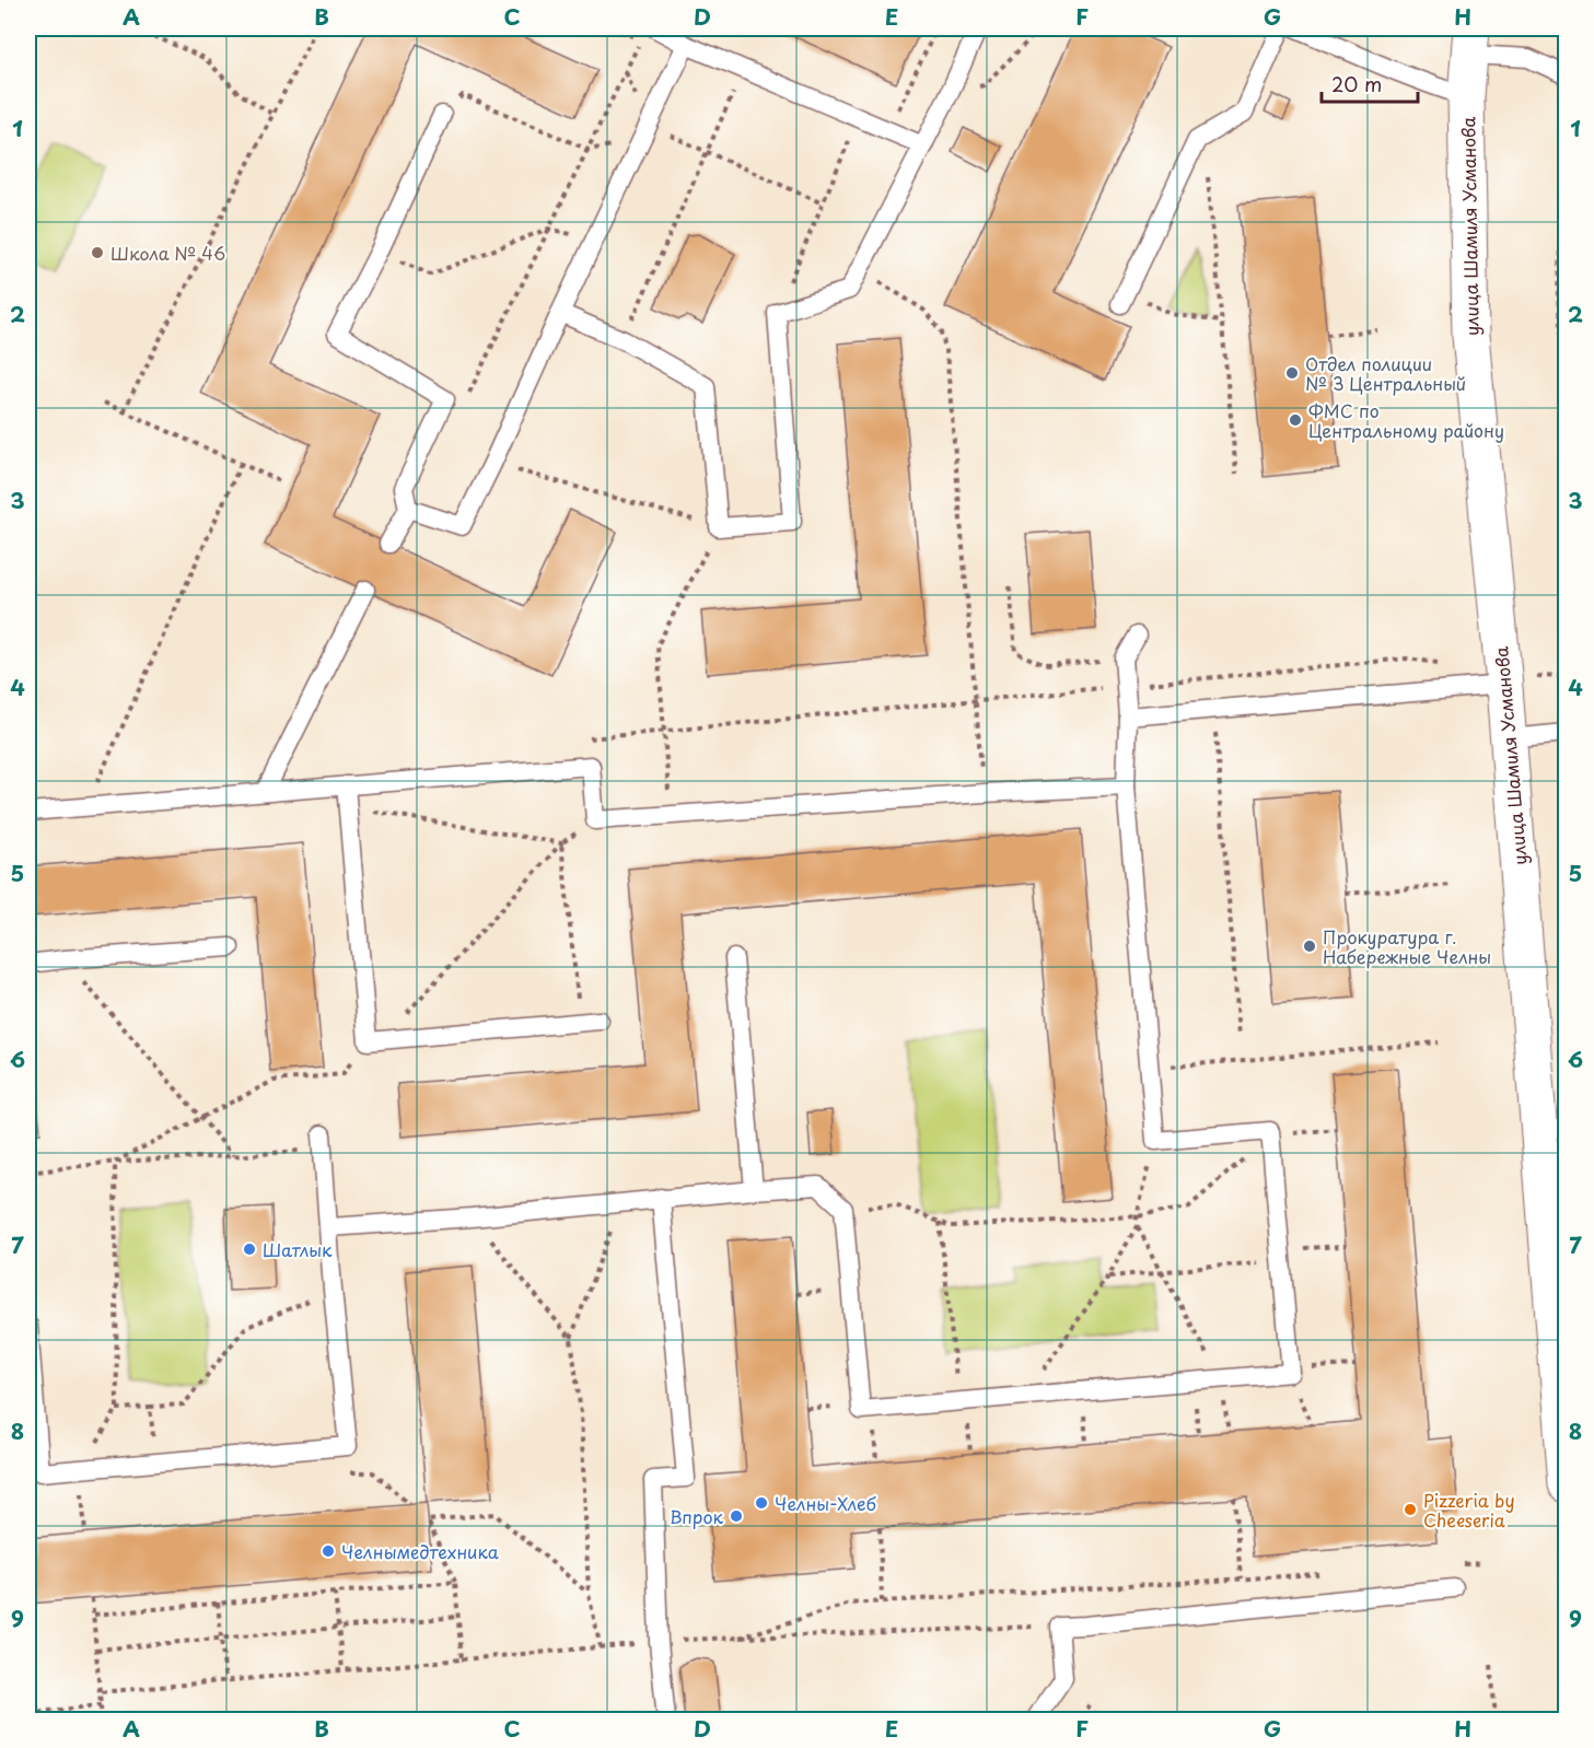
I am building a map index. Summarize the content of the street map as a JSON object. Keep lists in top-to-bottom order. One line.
{"streets":{"street":["улица Шамиля Усманова"]},"places":["Школа № 46","Отдел полиции № 3 Центральный","ФМС по Центральному району","Прокуратура г. Набережные Челны","Шатлык","Челны-Хлеб","Pizzeria by Cheeseria","Впрок","Челнымедтехника"],"scale_bar":"20 m","grid":{"columns":["A","B","C","D","E","F","G","H"],"rows":["1","2","3","4","5","6","7","8","9"]}}
